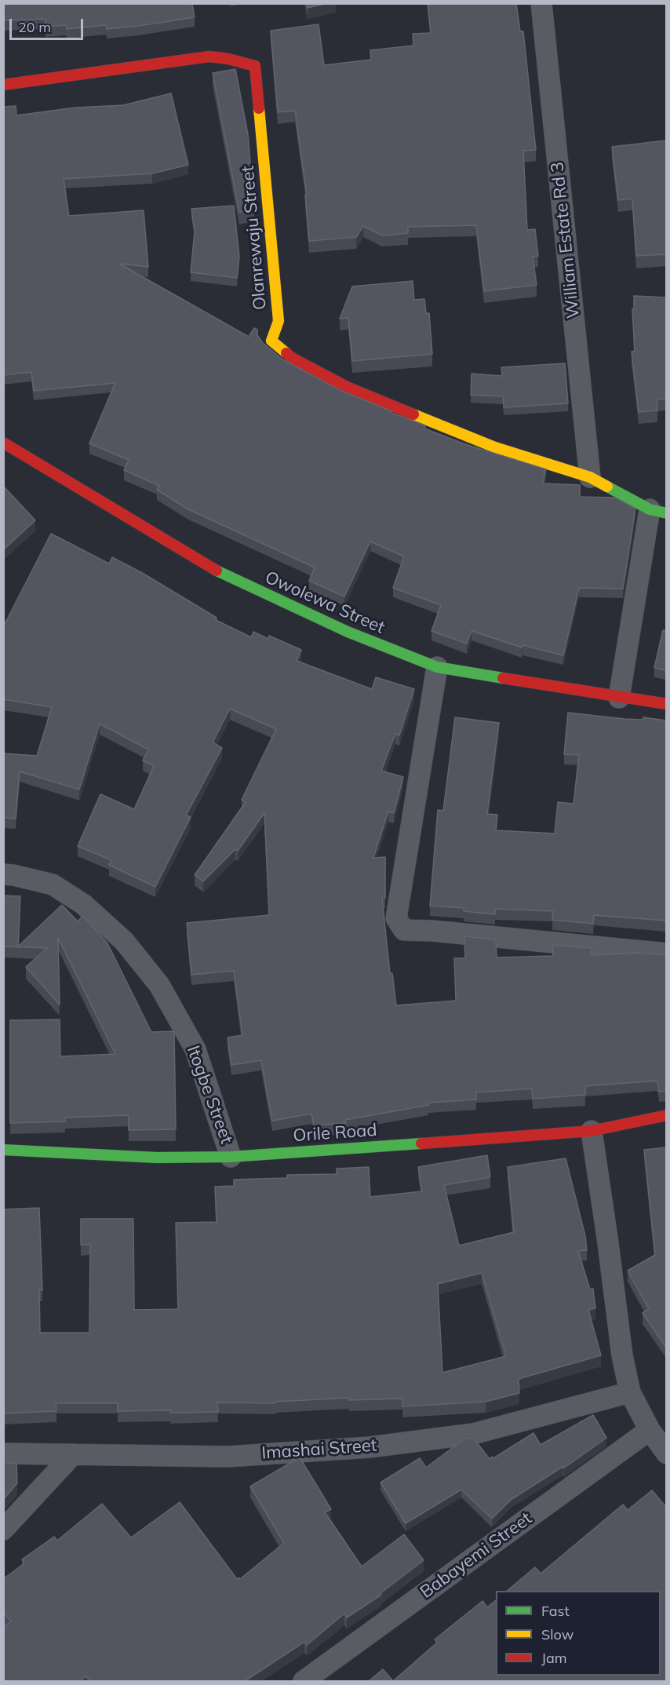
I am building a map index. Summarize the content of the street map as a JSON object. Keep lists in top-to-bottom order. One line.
{"streets":{"street":["Olanrewaju Street","William Estate Rd 3","Owolewa Street","Itogbe Street","Orile Road","Imashai Street","Babayemi Street"]},"crossings":[["Olanrewaju Street","William Estate Rd 3"],["Itogbe Street","Orile Road"]],"legend":["Fast","Slow","Jam"],"scale_bar":"20 m"}
